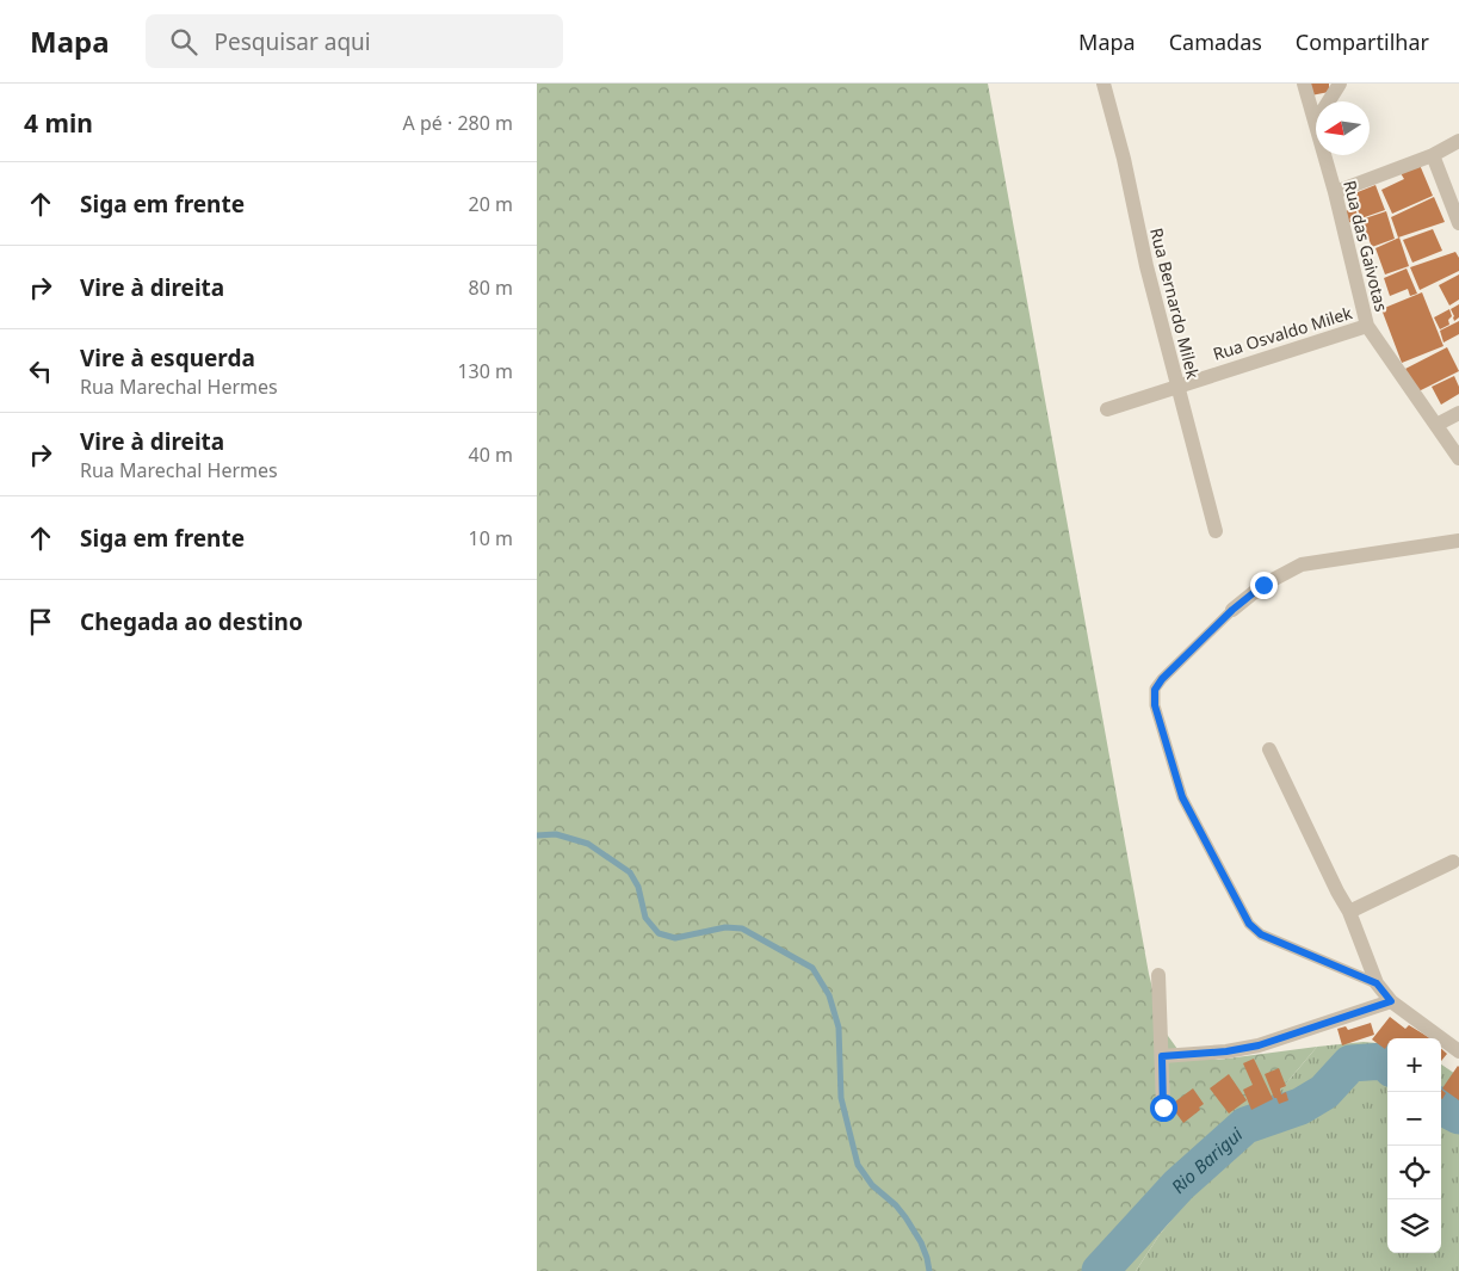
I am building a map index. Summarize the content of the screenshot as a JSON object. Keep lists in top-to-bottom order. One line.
{"streets":{"street":["Rua das Gaivotas","Rua Bernardo Milek","Rua Osvaldo Milek"]},"crossings":[["Rua das Gaivotas","Rua Osvaldo Milek"],["Rua Bernardo Milek","Rua Osvaldo Milek"]],"water":["Rio Barigui"],"north":"left","page":{"header":"Mapa","search":"Pesquisar aqui","nav":["Mapa","Camadas","Compartilhar"],"heading":["4 min","A pé · 280 m"],"list":[["Siga em frente","20 m"],["Vire à direita","80 m"],["Vire à esquerda","Rua Marechal Hermes","130 m"],["Vire à direita","Rua Marechal Hermes","40 m"],["Siga em frente","10 m"],"Chegada ao destino"],"map_buttons":["+","−"]}}
